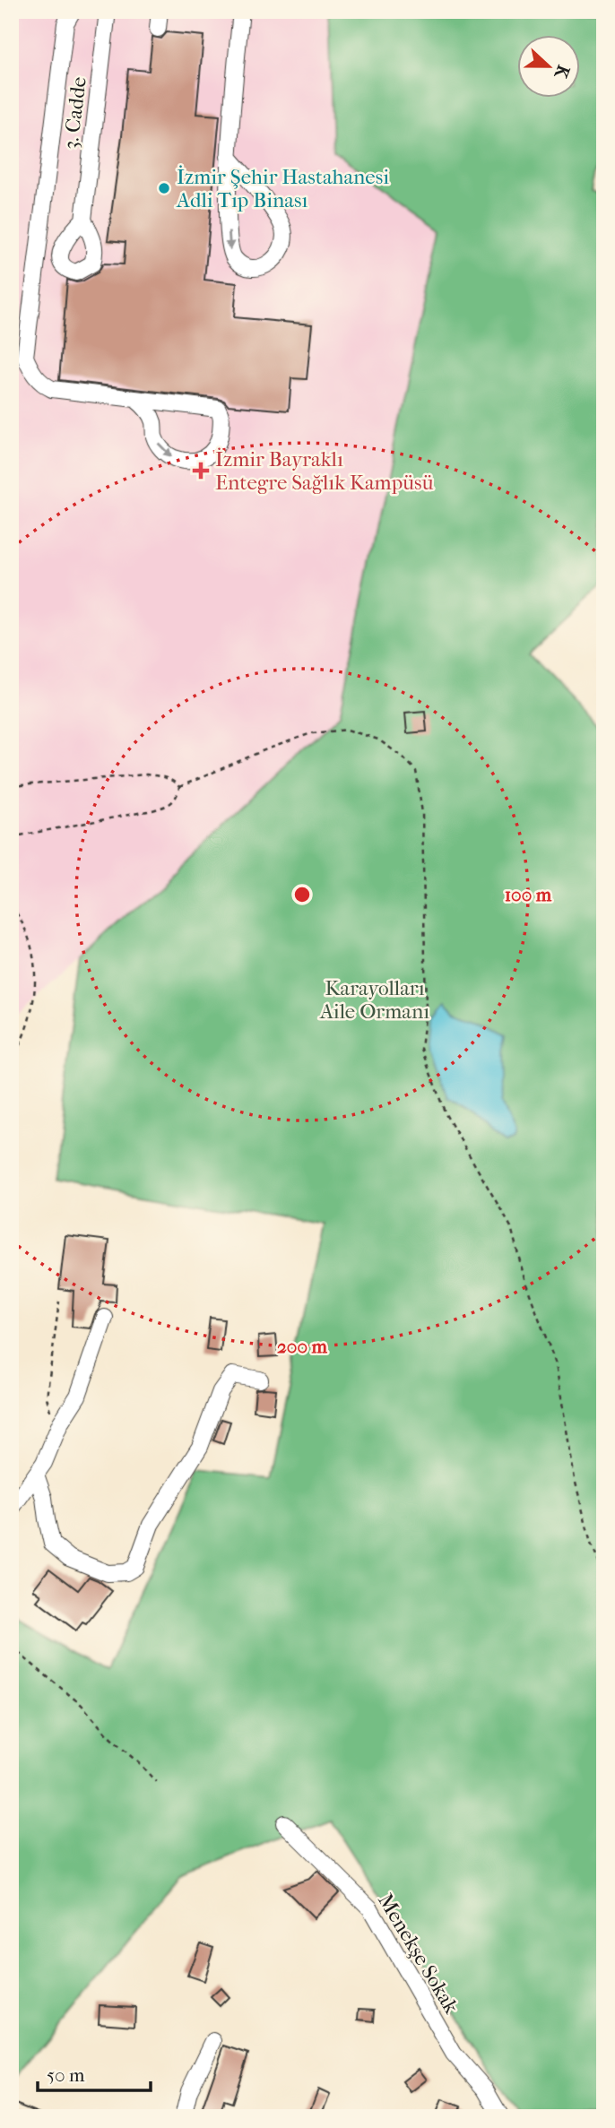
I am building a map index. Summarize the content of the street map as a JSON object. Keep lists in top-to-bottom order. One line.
{"streets":{"street":["3. Cadde","Menekşe Sokak"]},"parks":["Karayolları Aile Ormanı"],"places":{"other":["İzmir Şehir Hastahanesi Adli Tıp Binası"],"health":["İzmir Bayraklı Entegre Sağlık Kampüsü"]},"scale_bar":"50 m","north":"right","rings":["100 m","200 m"]}
